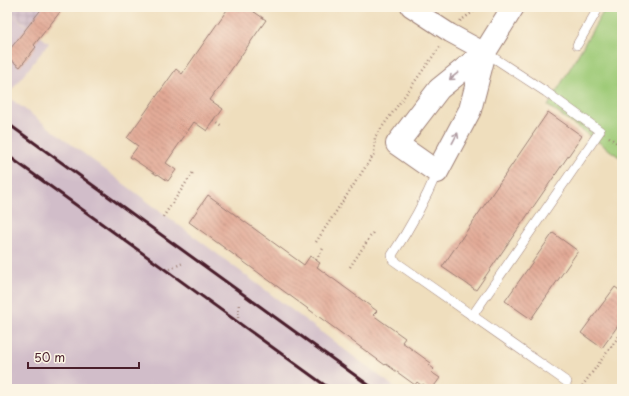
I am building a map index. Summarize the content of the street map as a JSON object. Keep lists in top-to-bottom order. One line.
{"scale_bar":"50 m"}
